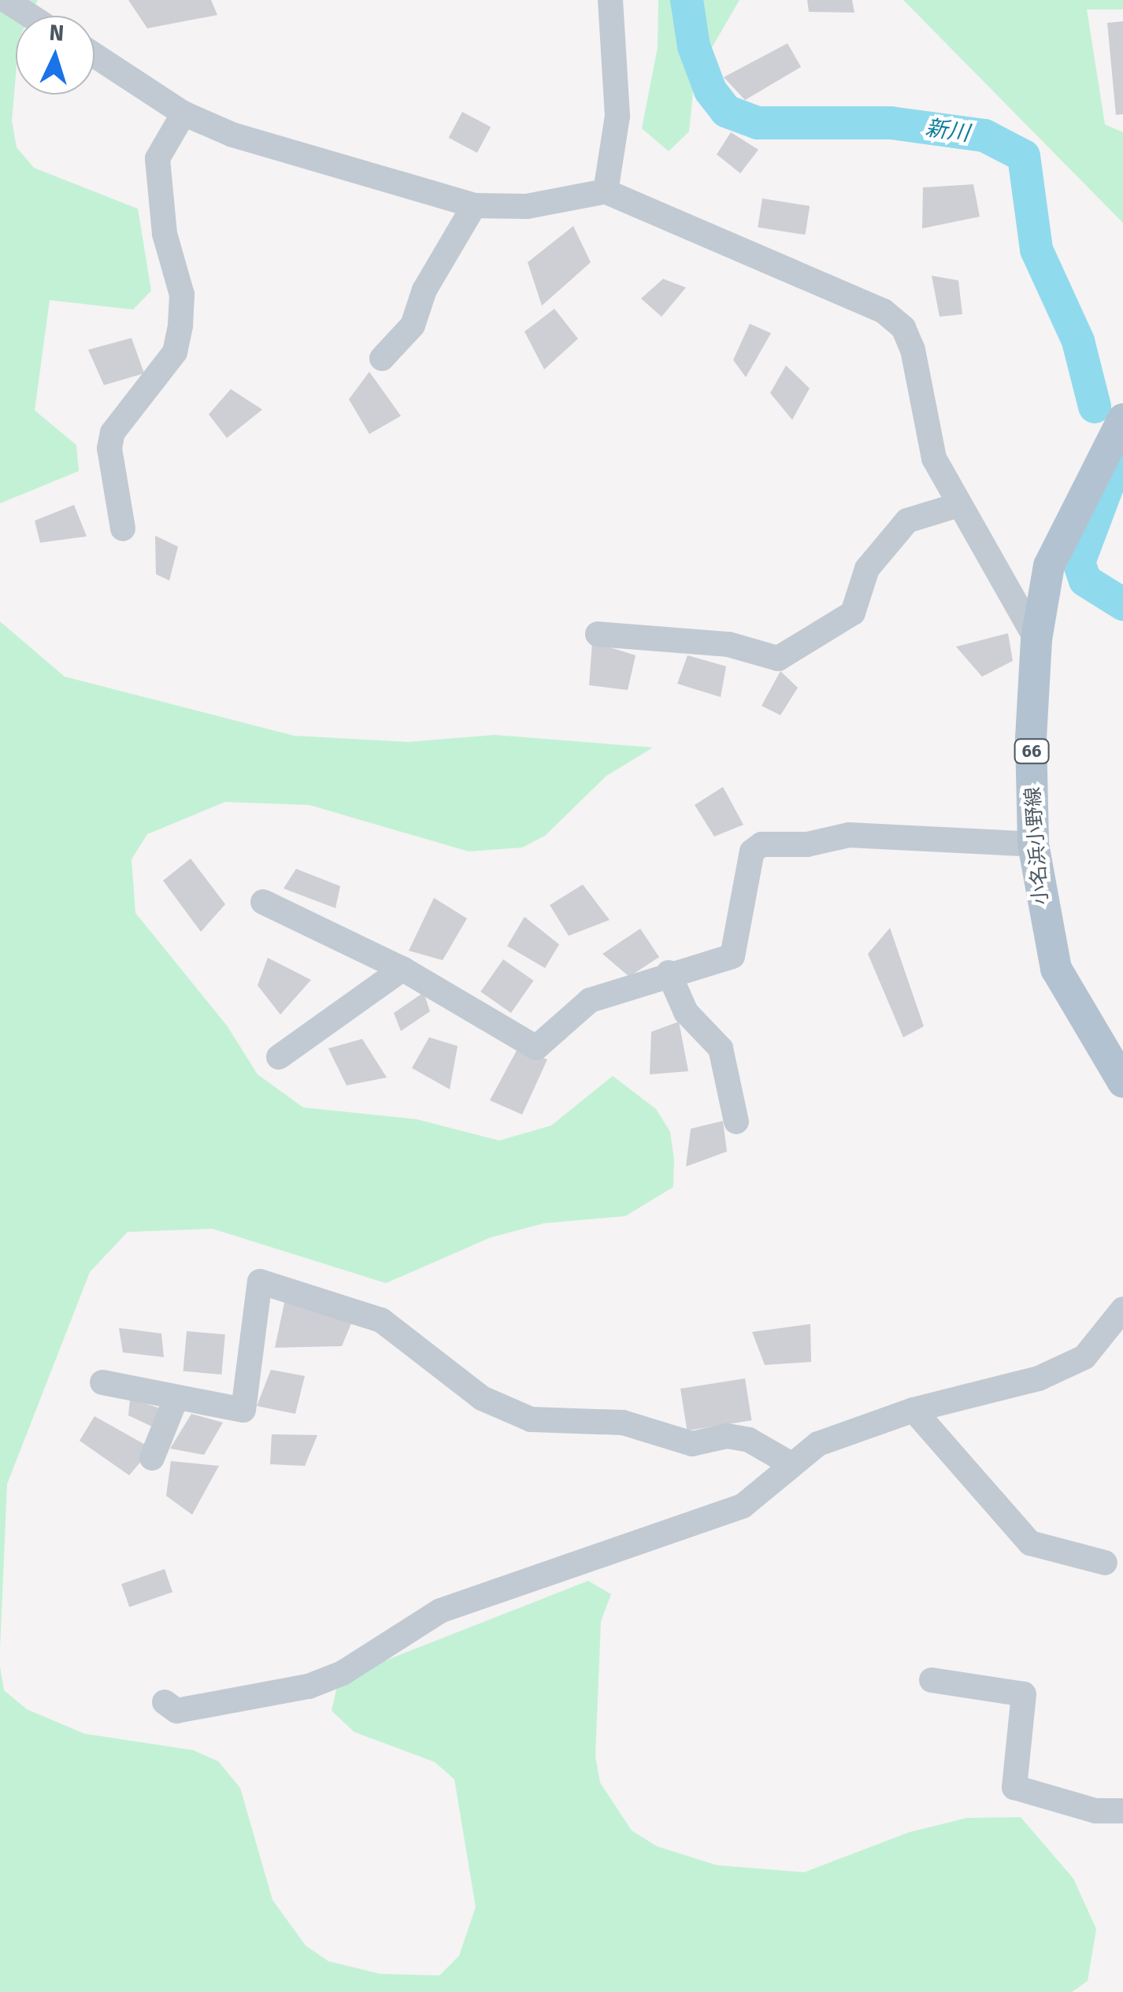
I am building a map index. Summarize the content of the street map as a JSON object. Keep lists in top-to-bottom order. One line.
{"streets":{"main road":["66","小名浜小野線"]},"water":["新川"],"north":"top"}
